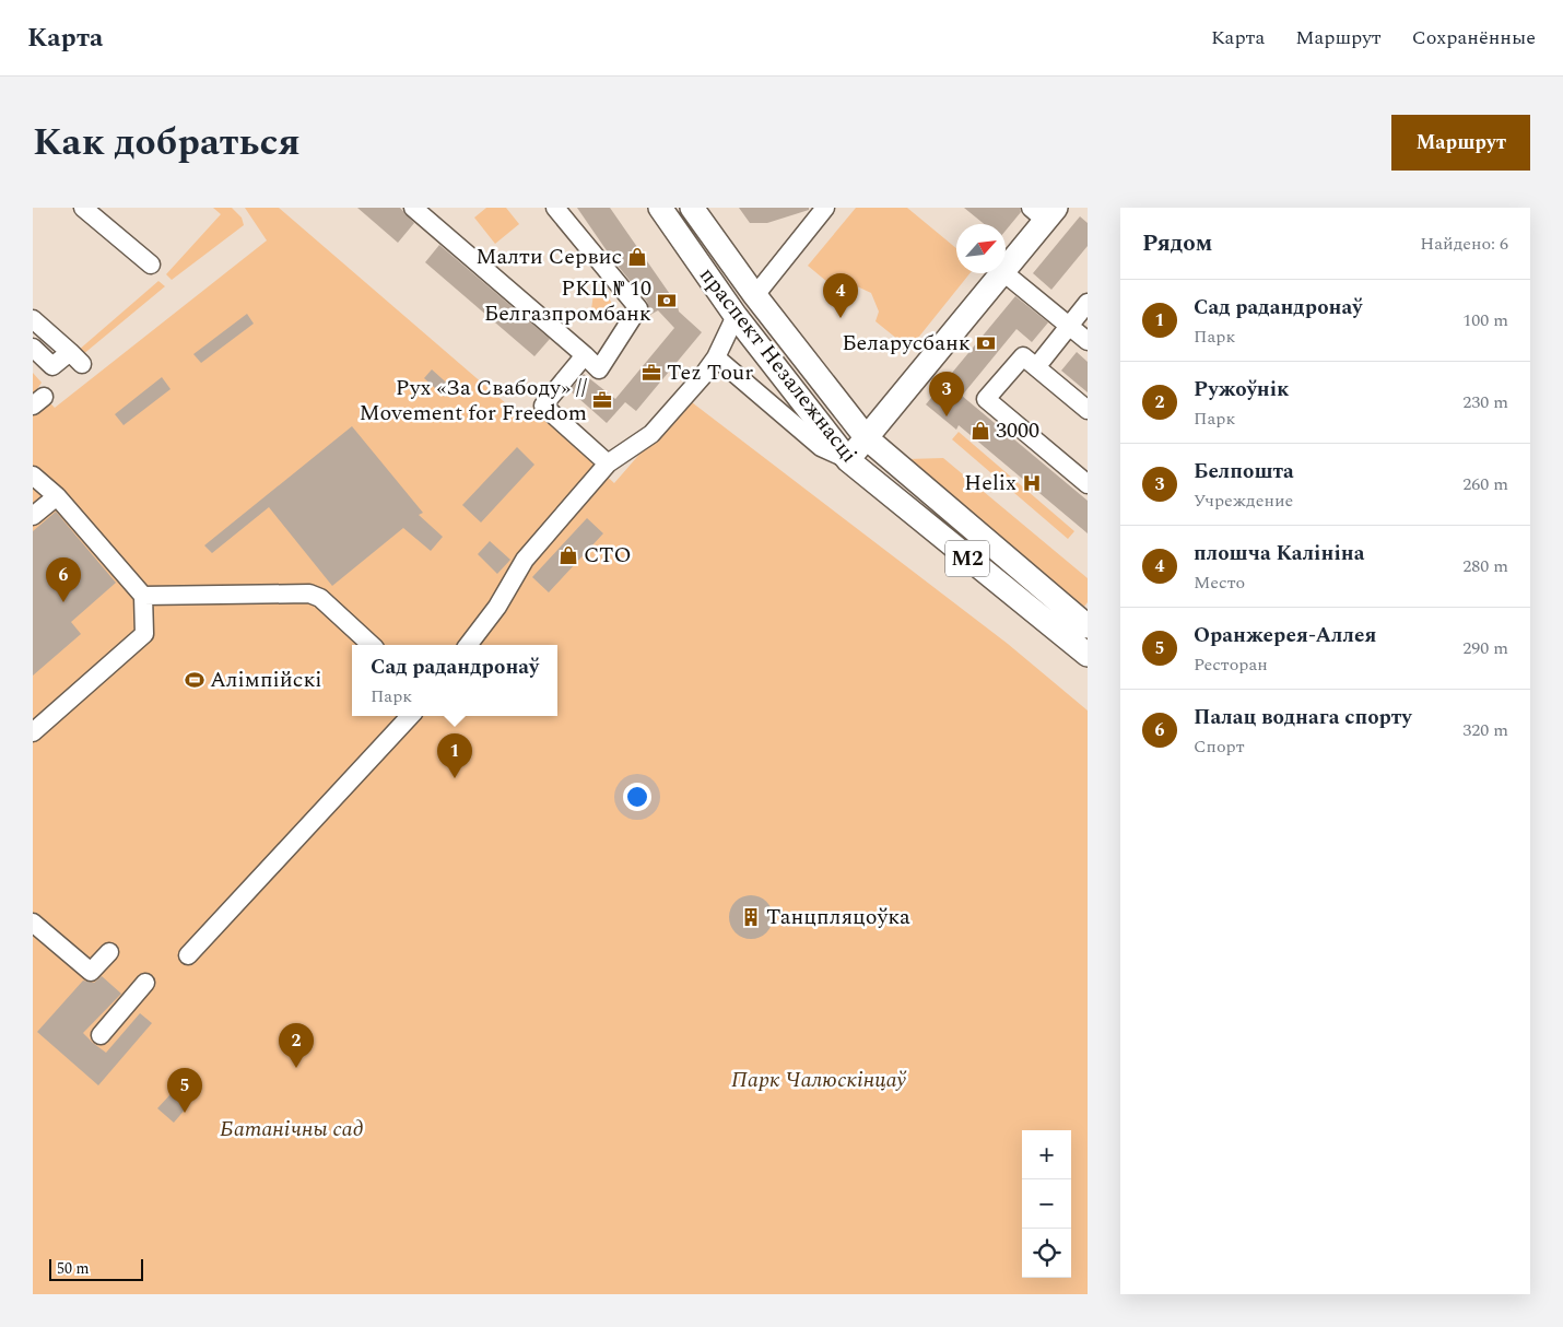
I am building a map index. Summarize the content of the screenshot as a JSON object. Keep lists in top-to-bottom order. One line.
{"streets":{"main road":["праспект Незалежнасці","М2"]},"parks":["Парк Чалюскінцаў","Батанічны сад"],"places":{"shop":["Малти Сервис","3000","СТО"],"bank":["РКЦ № 10 Белгазпромбанк","Беларусбанк"],"office":["Tez Tour","Рух «За Свабоду» // Movement for Freedom"],"hospital":["Helix"],"sports":["Алімпійскі"],"building":["Танцпляцоўка"]},"scale_bar":"50 m","north":"top right","page":{"header":"Карта","nav":["Карта","Маршрут","Сохранённые"],"title":"Как добраться","buttons":"Маршрут","heading":["Рядом","Найдено: 6"],"pins":["4","3","6","1","2","5"],"list":[{"mark":"1","name":"Сад радандронаў","note":"Парк","value":"100 m"},{"mark":"2","name":"Ружоўнік","note":"Парк","value":"230 m"},{"mark":"3","name":"Белпошта","note":"Учреждение","value":"260 m"},{"mark":"4","name":"плошча Калініна","note":"Место","value":"280 m"},{"mark":"5","name":"Оранжерея-Аллея","note":"Ресторан","value":"290 m"},{"mark":"6","name":"Палац воднага спорту","note":"Спорт","value":"320 m"}],"popup":["Сад радандронаў","Парк"],"map_buttons":["+","−"],"scale":"50 m"}}
